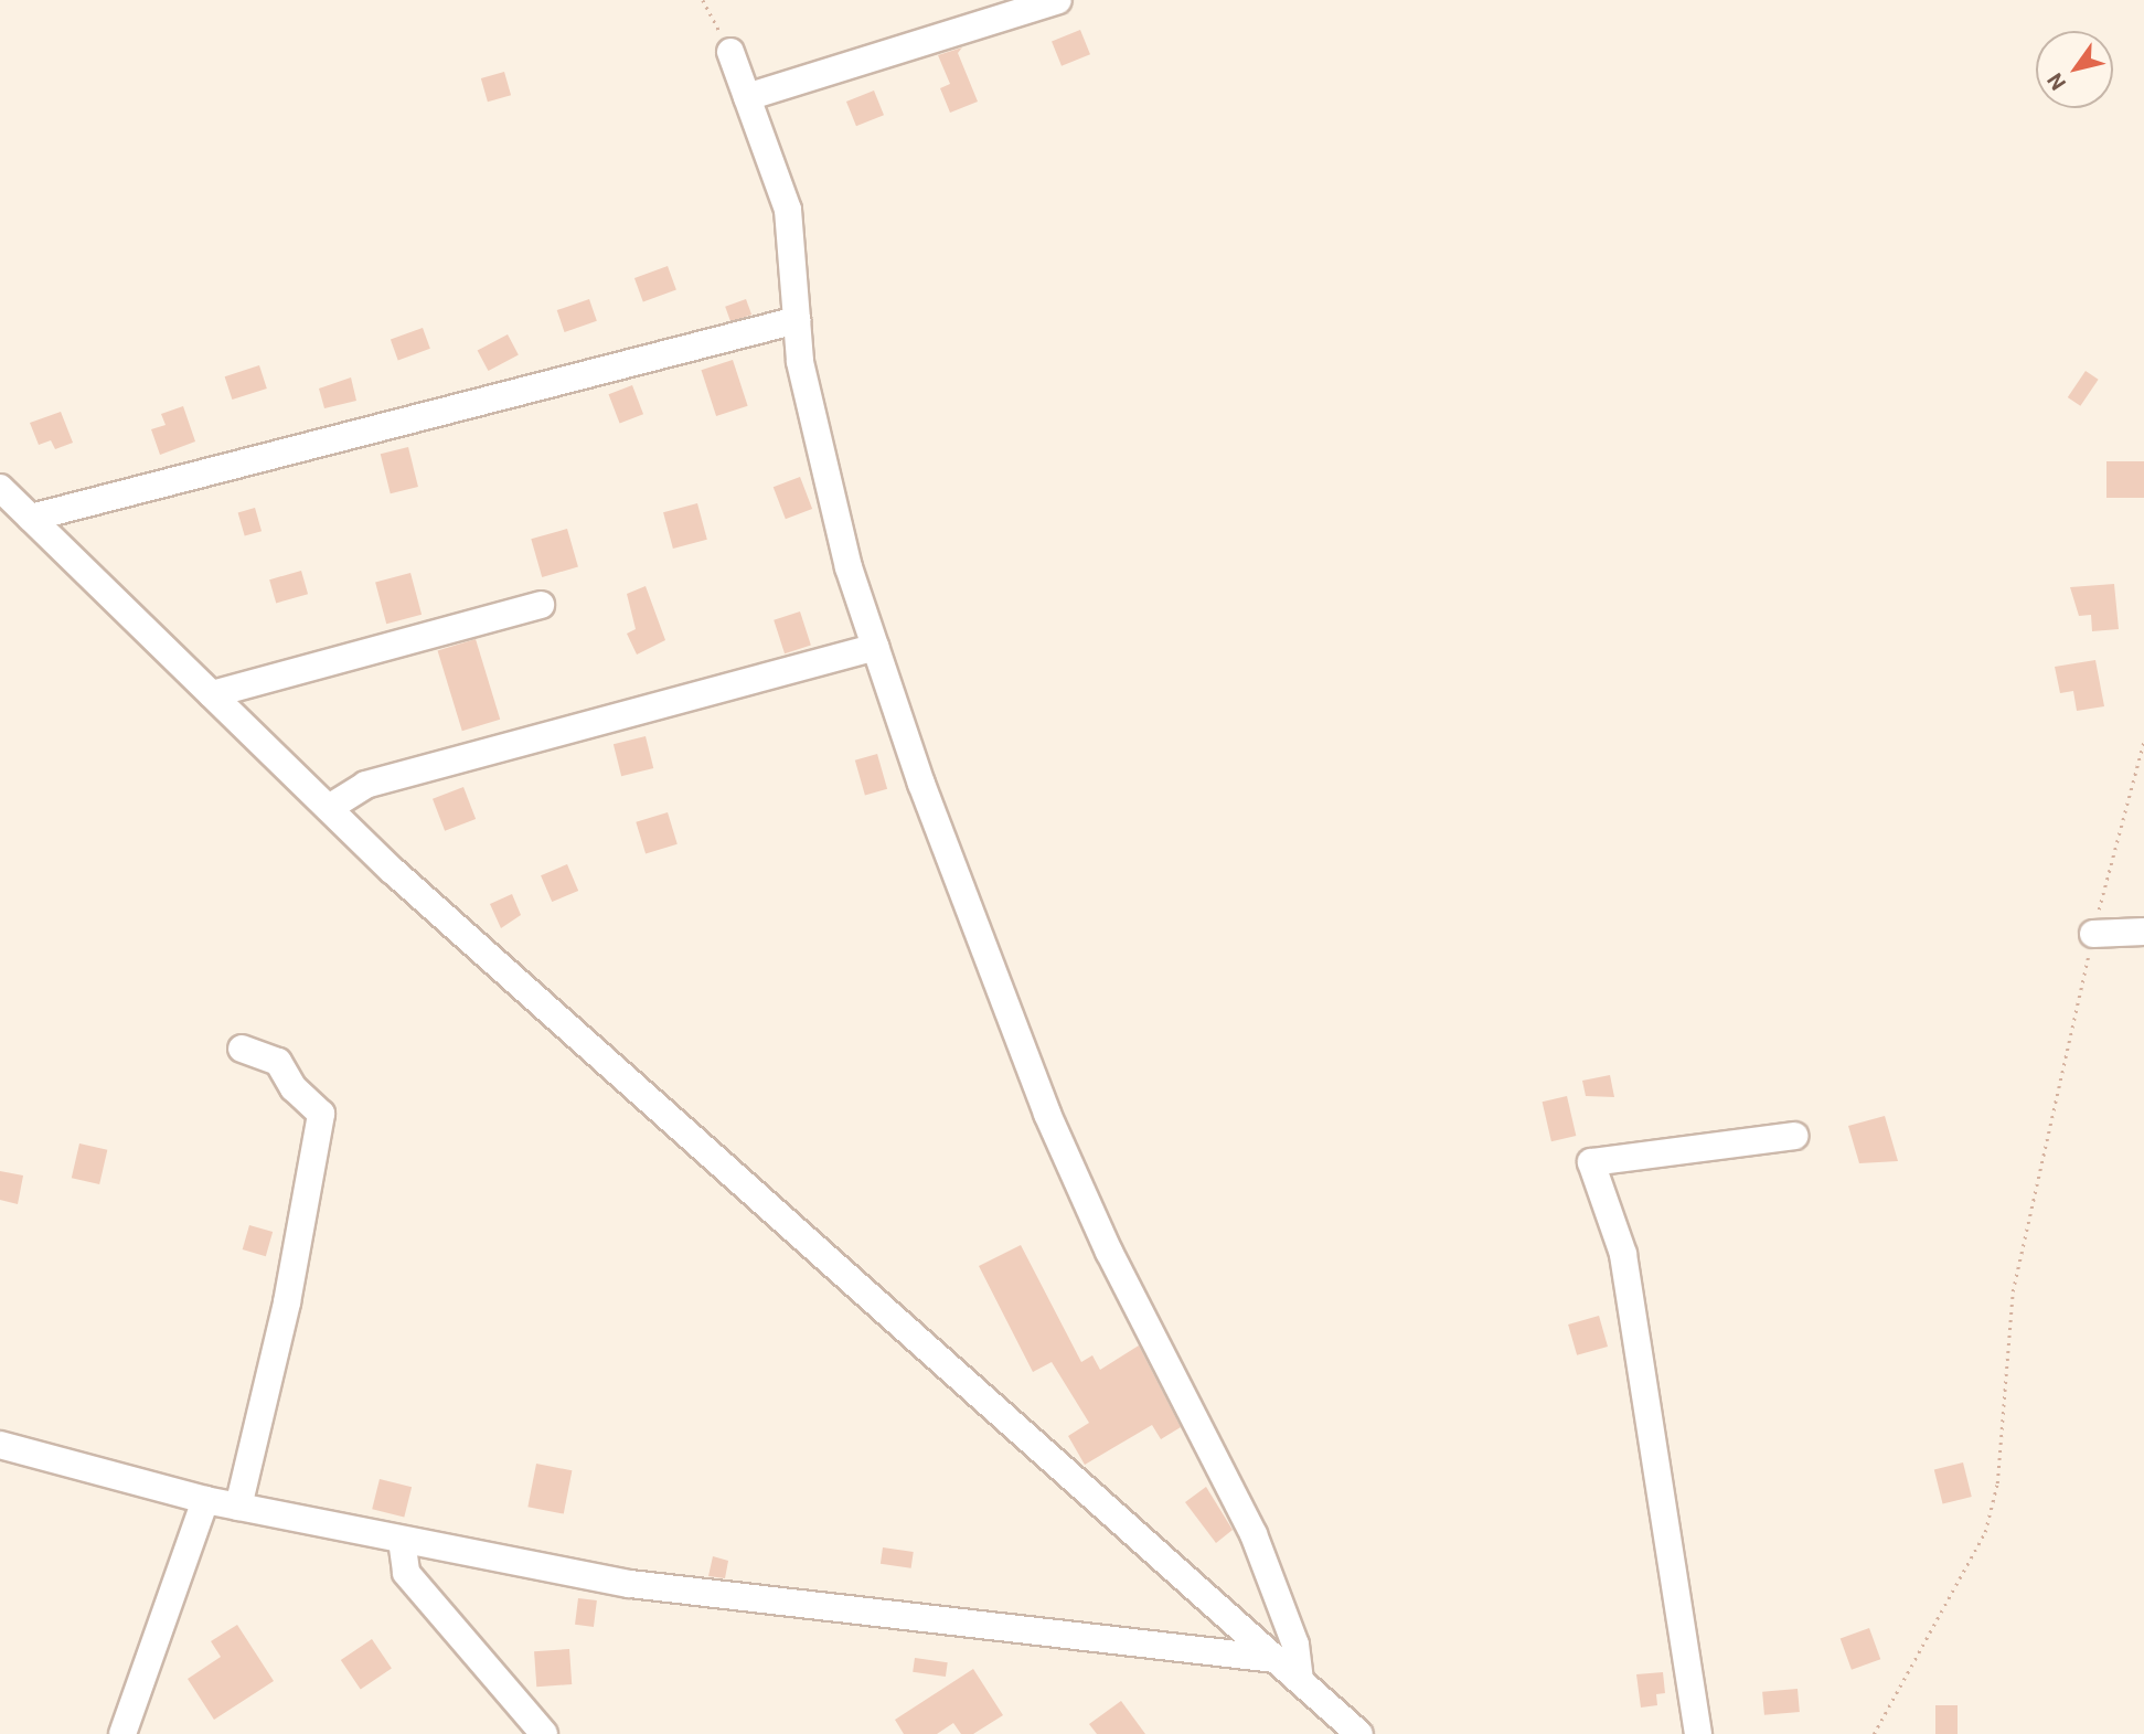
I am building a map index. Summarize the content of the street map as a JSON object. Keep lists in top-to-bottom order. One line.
{"north":"bottom left"}
